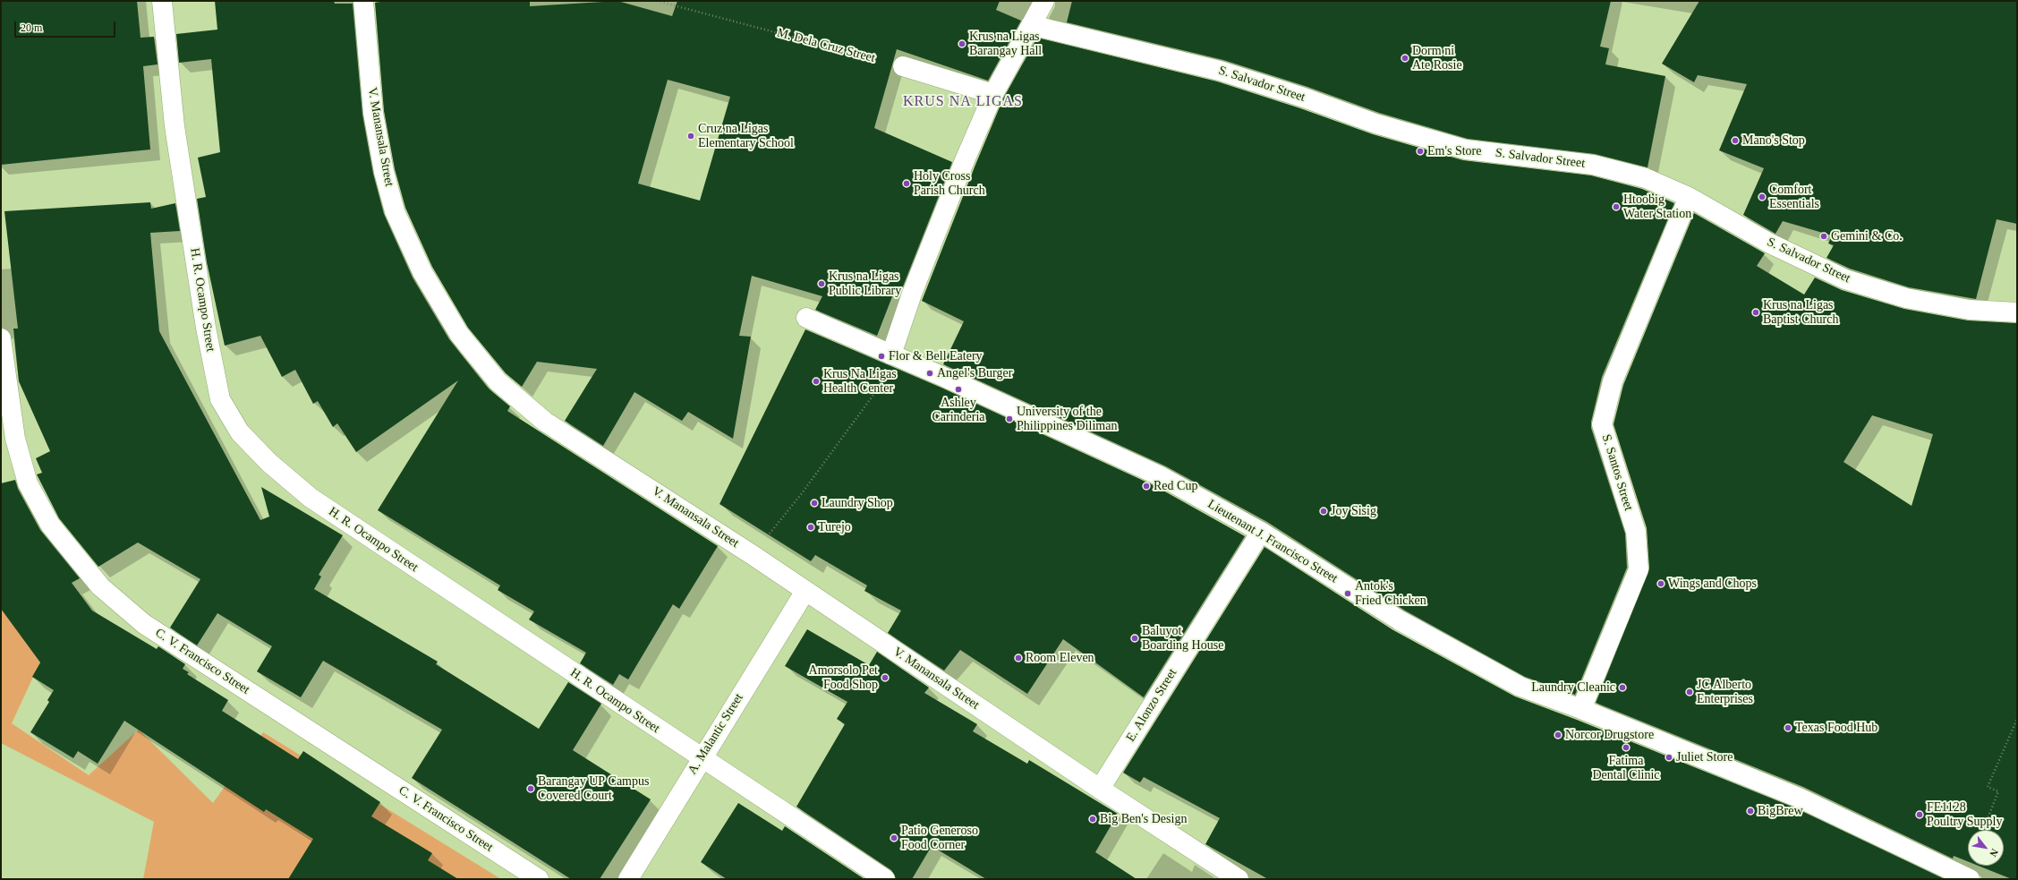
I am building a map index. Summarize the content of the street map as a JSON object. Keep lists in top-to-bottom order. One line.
{"streets":{"street":["S. Salvador Street","V. Manansala Street","H. R. Ocampo Street","S. Santos Street","Lieutenant J. Francisco Street","C. V. Francisco Street","E. Alonzo Street","A. Malantic Street"],"path":["M. Dela Cruz Street"]},"crossings":[["S. Salvador Street","S. Santos Street"],["V. Manansala Street","E. Alonzo Street"],["V. Manansala Street","A. Malantic Street"],["H. R. Ocampo Street","A. Malantic Street"],["S. Santos Street","Lieutenant J. Francisco Street"],["Lieutenant J. Francisco Street","E. Alonzo Street"]],"districts":["KRUS NA LIGAS"],"places":["Krus na Ligas Barangay Hall","Dorm ni Ate Rosie","Cruz na Ligas Elementary School","Mano's Stop","Em's Store","Holy Cross Parish Church","Comfort Essentials","Htoobig Water Station","Gemini & Co.","Krus na Ligas Public Library","Krus na Ligas Baptist Church","Flor & Bell Eatery","Angel's Burger","Krus Na Ligas Health Center","Ashley Carinderia","University of the Philippines Diliman","Red Cup","Laundry Shop","Joy Sisig","Turejo","Wings and Chops","Antok's Fried Chicken","Baluyot Boarding House","Room Eleven","Amorsolo Pet Food Shop","Laundry Cleanic","JC Alberto Enterprises","Texas Food Hub","Norcor Drugstore","Fatima Dental Clinic","Juliet Store","Barangay UP Campus Covered Court","BigBrew","FE1128 Poultry Supply","Big Ben's Design","Patio Generoso Food Corner"],"scale_bar":"20 m","north":"bottom right"}
